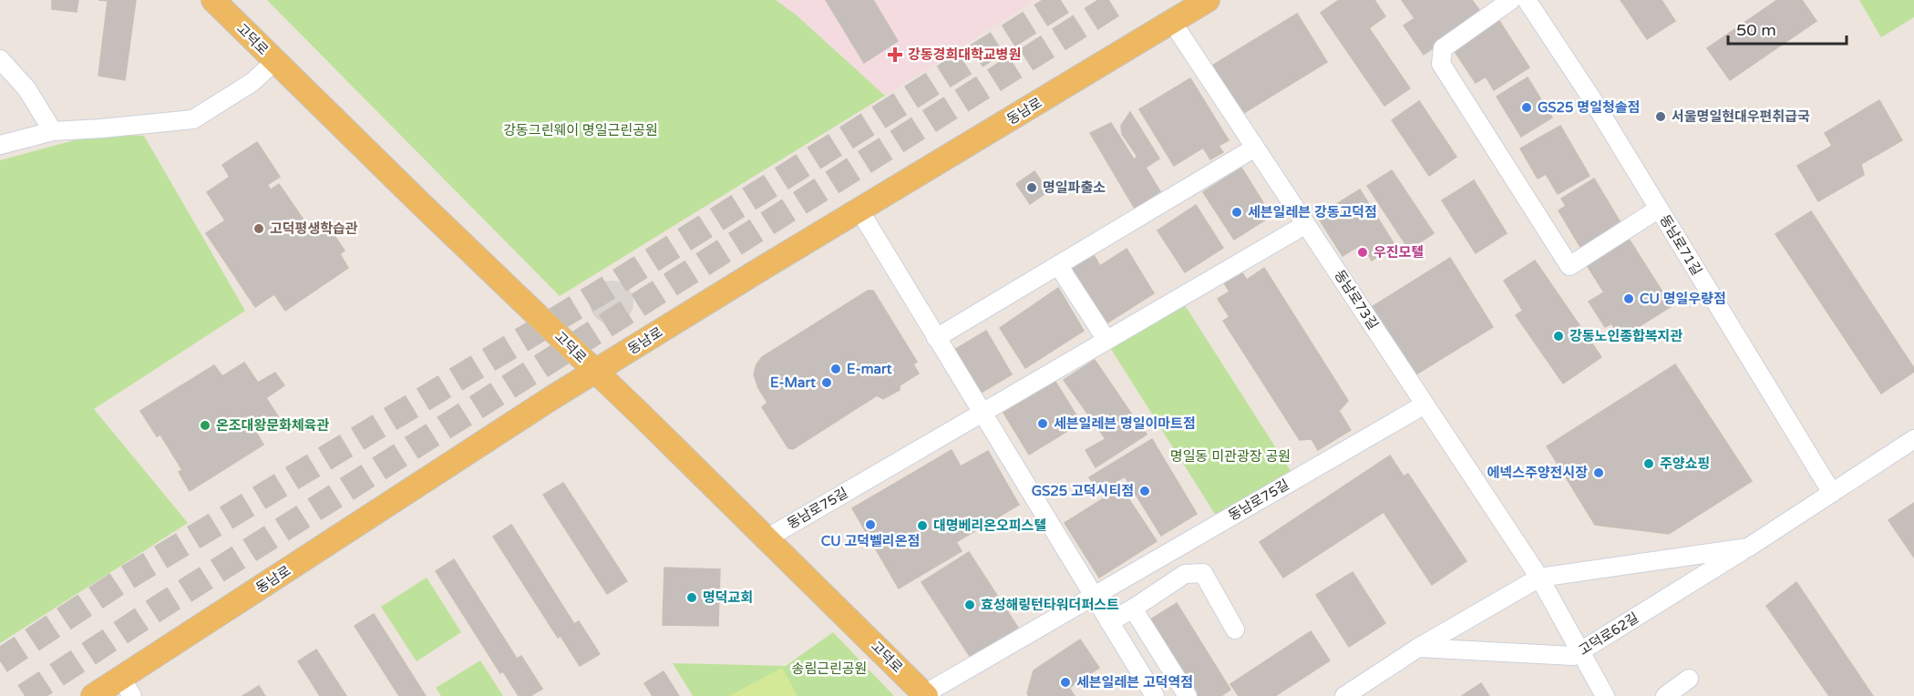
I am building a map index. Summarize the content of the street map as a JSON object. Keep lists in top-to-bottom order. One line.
{"streets":{"main road":["고덕로","동남로"],"street":["동남로71길","동남로73길","동남로75길","고덕로62길"]},"crossings":[["고덕로","동남로"],["고덕로","동남로75길"],["동남로","동남로73길"],["동남로71길","고덕로62길"],["동남로73길","동남로75길"],["동남로73길","고덕로62길"]],"parks":["강동그린웨이 명일근린공원","명일동 미관광장 공원","송림근린공원"],"places":{"health":["강동경희대학교병원"],"other":["GS25 명일청솔점","서울명일현대우편취급국","명일파출소","세븐일레븐 강동고덕점","고덕평생학습관","우진모텔","CU 명일우량점","강동노인종합복지관","E-mart","E-Mart","세븐일레븐 명일이마트점","온조대왕문화체육관","주양쇼핑","에넥스주양전시장","GS25 고덕시티점","CU 고덕벨리온점","대명베리온오피스텔","명덕교회","효성해링턴타워더퍼스트","세븐일레븐 고덕역점"]},"scale_bar":"50 m"}
